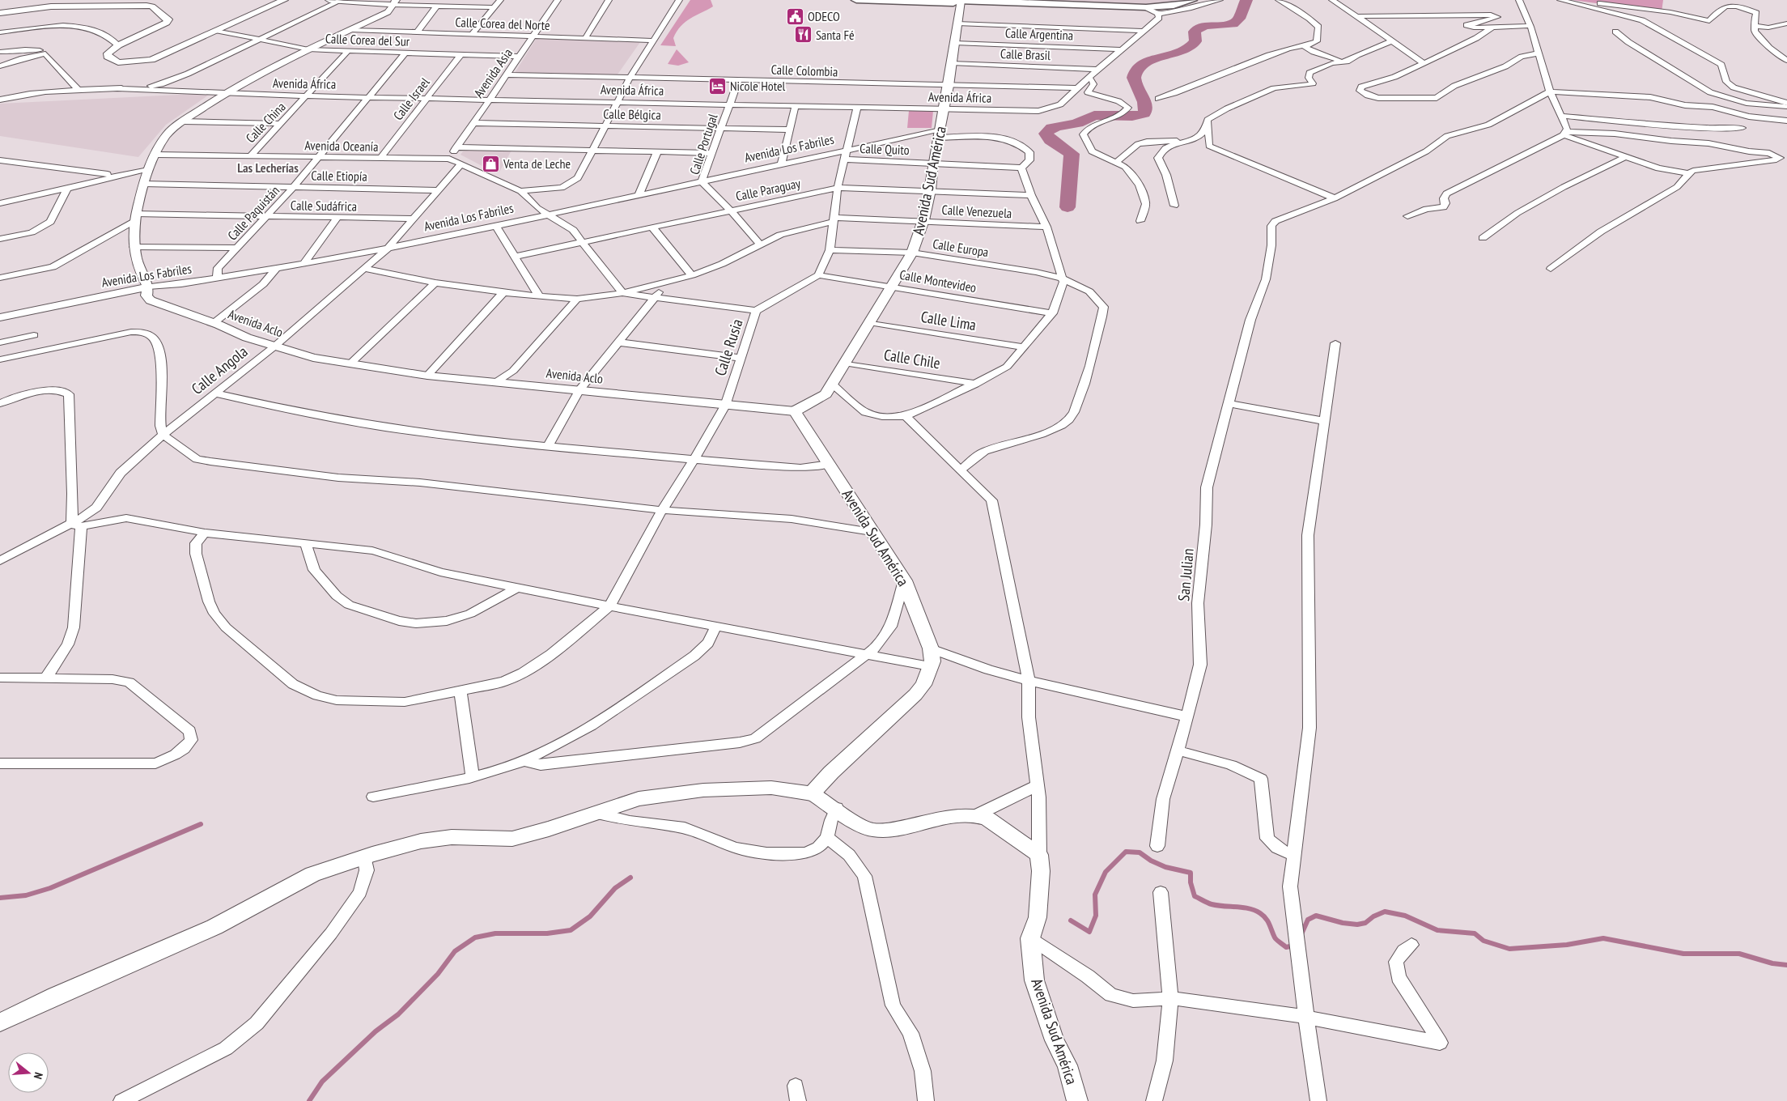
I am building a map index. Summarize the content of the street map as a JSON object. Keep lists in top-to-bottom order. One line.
{"streets":{"main road":["Avenida Sud América"],"street":["Calle Corea del Norte","Calle Argentina","Calle Corea del Sur","Calle Brasil","Calle Colombia","Avenida Asia","Avenida África","Calle Israel","Calle Bélgica","Calle China","Calle Portugal","Avenida Oceanía","Avenida Los Fabriles","Calle Quito","Calle Etiopía","Calle Paraguay","Calle Sudáfrica","Calle Venezuela","Calle Paquistán","Calle Europa","Calle Montevideo","Calle Lima","Avenida Aclo","Calle Rusia","Calle Chile","Calle Angola","San Julian"]},"crossings":[["Calle Corea del Norte","Avenida Asia"],["Calle Corea del Norte","Avenida Aclo"],["Calle Argentina","Avenida África"],["Calle Argentina","Avenida Sud América"],["Calle Corea del Sur","Avenida Asia"],["Calle Corea del Sur","Calle Israel"],["Calle Corea del Sur","Calle China"],["Calle Corea del Sur","Calle Paquistán"],["Calle Corea del Sur","Avenida Aclo"],["Calle Brasil","Avenida África"],["Calle Brasil","Avenida Sud América"],["Calle Colombia","Avenida Asia"],["Calle Colombia","Avenida África"],["Calle Colombia","Calle Portugal"],["Calle Colombia","Avenida Sud América"],["Avenida Asia","Avenida África"],["Avenida Asia","Calle Bélgica"],["Avenida Asia","Avenida Oceanía"],["Avenida África","Calle Israel"],["Avenida África","Calle China"],["Avenida África","Calle Portugal"],["Avenida África","Avenida Sud América"],["Avenida África","Calle Paquistán"],["Avenida África","Avenida Aclo"],["Calle Israel","Avenida Oceanía"],["Calle Bélgica","Calle Portugal"],["Calle China","Avenida Oceanía"],["Calle Portugal","Avenida Los Fabriles"],["Calle Portugal","Calle Paraguay"],["Calle Portugal","Calle Venezuela"],["Avenida Oceanía","Calle Paquistán"],["Avenida Oceanía","Avenida Aclo"],["Avenida Oceanía","Calle Angola"],["Avenida Los Fabriles","Calle Quito"],["Avenida Los Fabriles","Avenida Sud América"],["Avenida Los Fabriles","Calle Paquistán"],["Avenida Los Fabriles","Avenida Aclo"],["Avenida Los Fabriles","Calle Angola"],["Calle Quito","Avenida Sud América"],["Calle Etiopía","Calle Paquistán"],["Calle Etiopía","Avenida Aclo"],["Calle Etiopía","Calle Angola"],["Avenida Sud América","Calle Paraguay"],["Avenida Sud América","Calle Venezuela"],["Avenida Sud América","Calle Europa"],["Avenida Sud América","Calle Montevideo"],["Avenida Sud América","Calle Lima"],["Avenida Sud América","Avenida Aclo"],["Avenida Sud América","Calle Chile"],["Calle Sudáfrica","Calle Paquistán"],["Calle Sudáfrica","Avenida Aclo"],["Calle Sudáfrica","Calle Angola"],["Calle Montevideo","Calle Rusia"],["Avenida Aclo","Calle Rusia"],["Avenida Aclo","Calle Angola"]],"districts":["Las Lecherías"],"places":{"public building":["ODECO"],"restaurant":["Santa Fé"],"hotel":["Nicole Hotel"],"shop":["Venta de Leche"]},"north":"right"}
